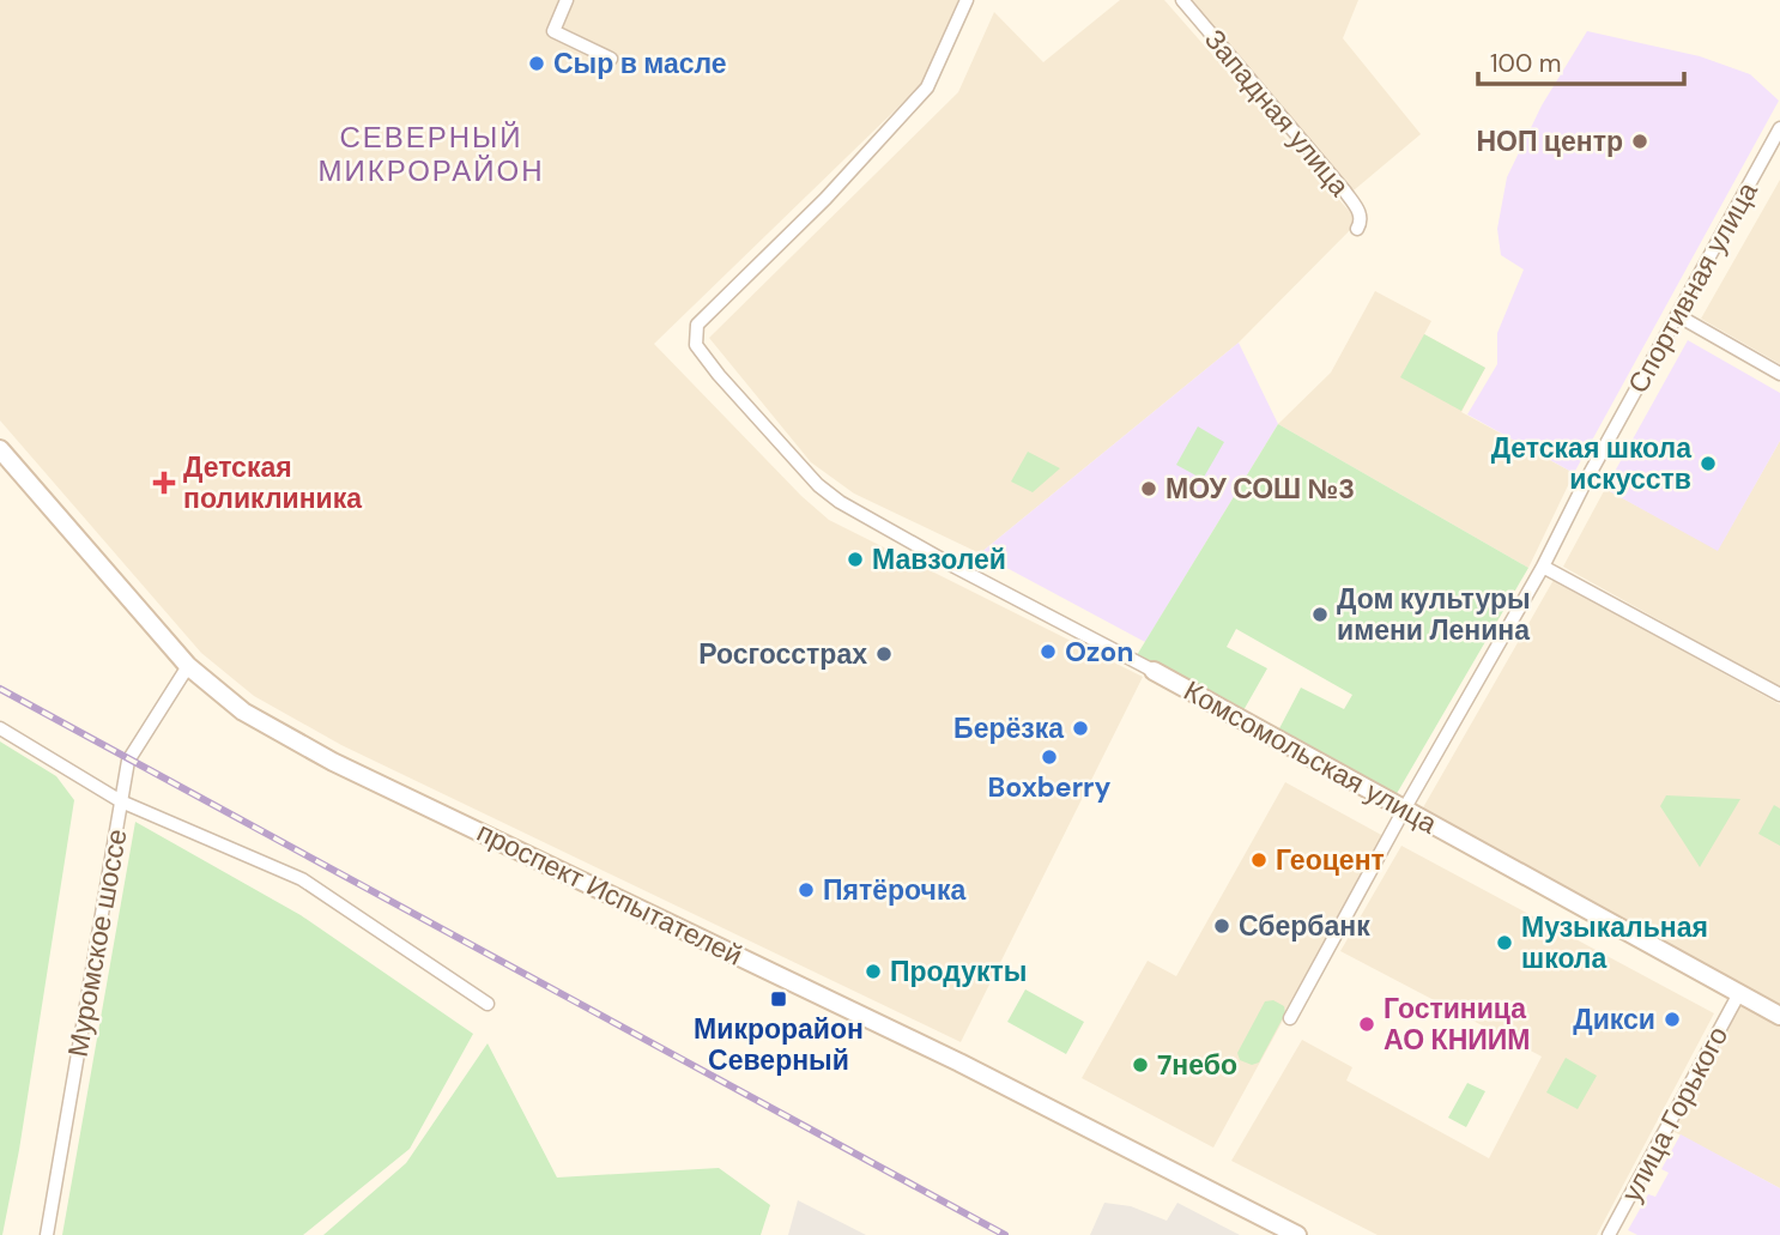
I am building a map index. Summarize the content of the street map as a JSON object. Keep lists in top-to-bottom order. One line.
{"streets":{"main road":["Комсомольская улица","проспект Испытателей"],"street":["Западная улица","Спортивная улица","Муромское шоссе","улица Горького"]},"crossings":[["Спортивная улица","Комсомольская улица"],["Комсомольская улица","улица Горького"],["проспект Испытателей","Муромское шоссе"]],"districts":["СЕВЕРНЫЙ МИКРОРАЙОН"],"places":{"other":["Сыр в масле","НОП центр","Детская школа искусств","МОУ СОШ №3","Мавзолей","Дом культуры имени Ленина","Ozon","Росгосстрах","Берёзка","Boxberry","Геоцент","Пятёрочка","Сбербанк","Музыкальная школа","Продукты","Дикси","Гостиница АО КНИИМ","7небо"],"health":["Детская поликлиника"],"transit":["Микрорайон Северный"]},"scale_bar":"100 m"}
